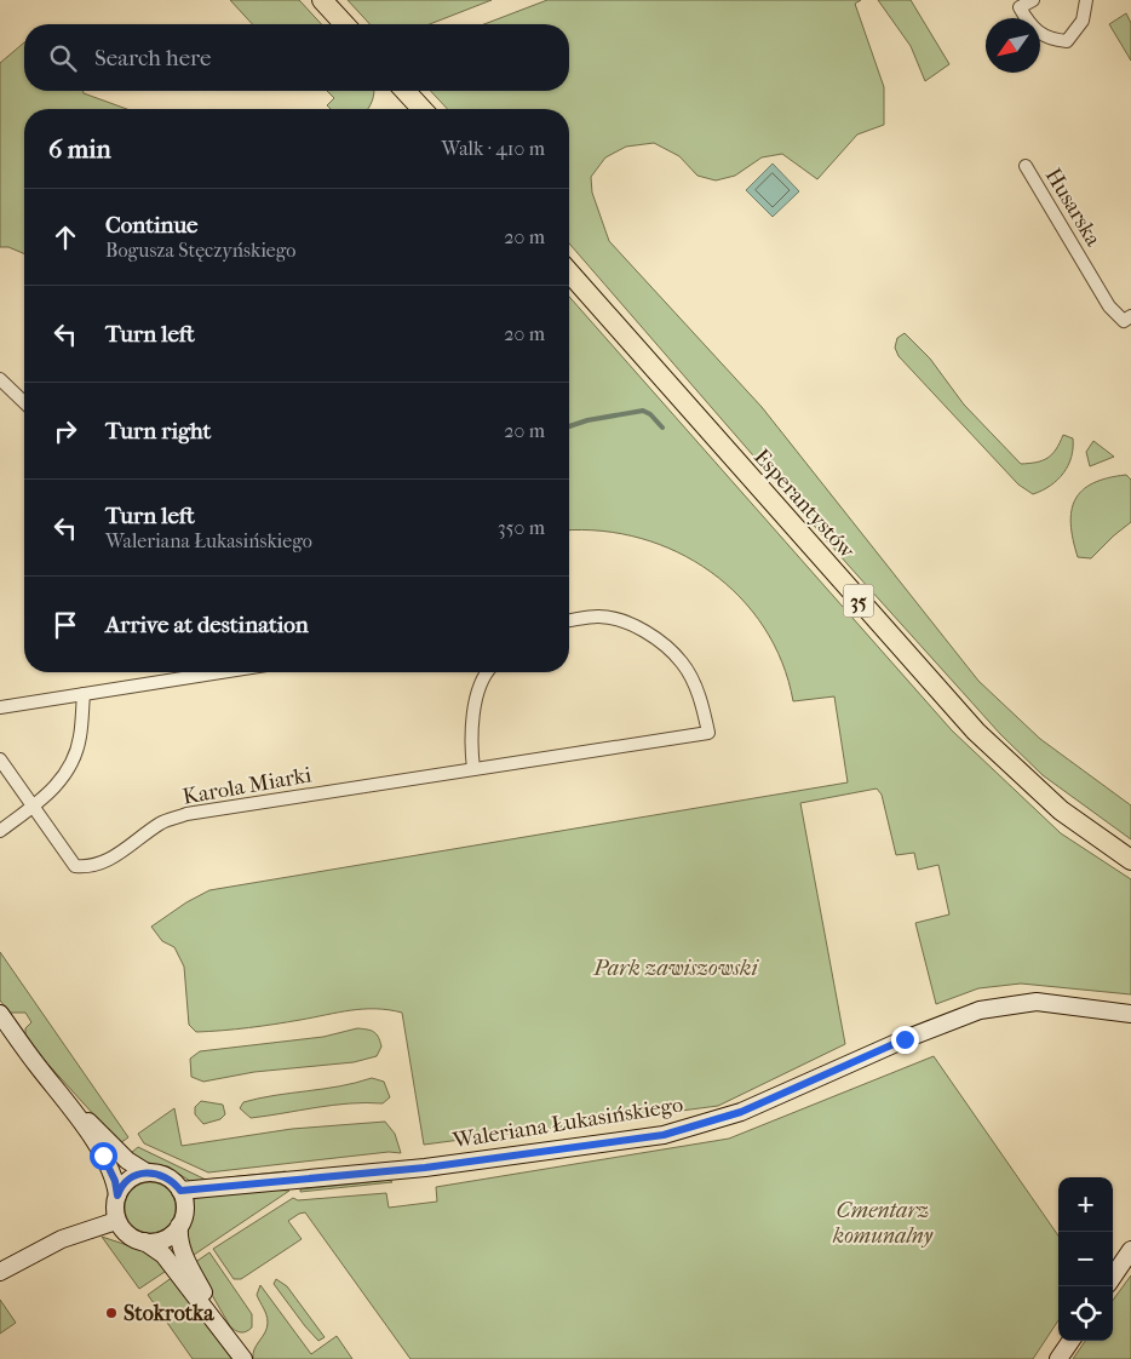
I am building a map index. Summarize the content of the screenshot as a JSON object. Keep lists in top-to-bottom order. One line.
{"streets":{"main road":["Esperantystów","35"],"street":["Husarska","Karola Miarki","Waleriana Łukasińskiego"]},"parks":["Park zawiszowski","Cmentarz komunalny"],"places":["Stokrotka"],"north":"bottom left","page":{"search":"Search here","heading":["6 min","Walk · 410 m"],"list":[["Continue","Bogusza Stęczyńskiego","20 m"],["Turn left","20 m"],["Turn right","20 m"],["Turn left","Waleriana Łukasińskiego","350 m"],"Arrive at destination"],"map_buttons":["+","−"]}}
